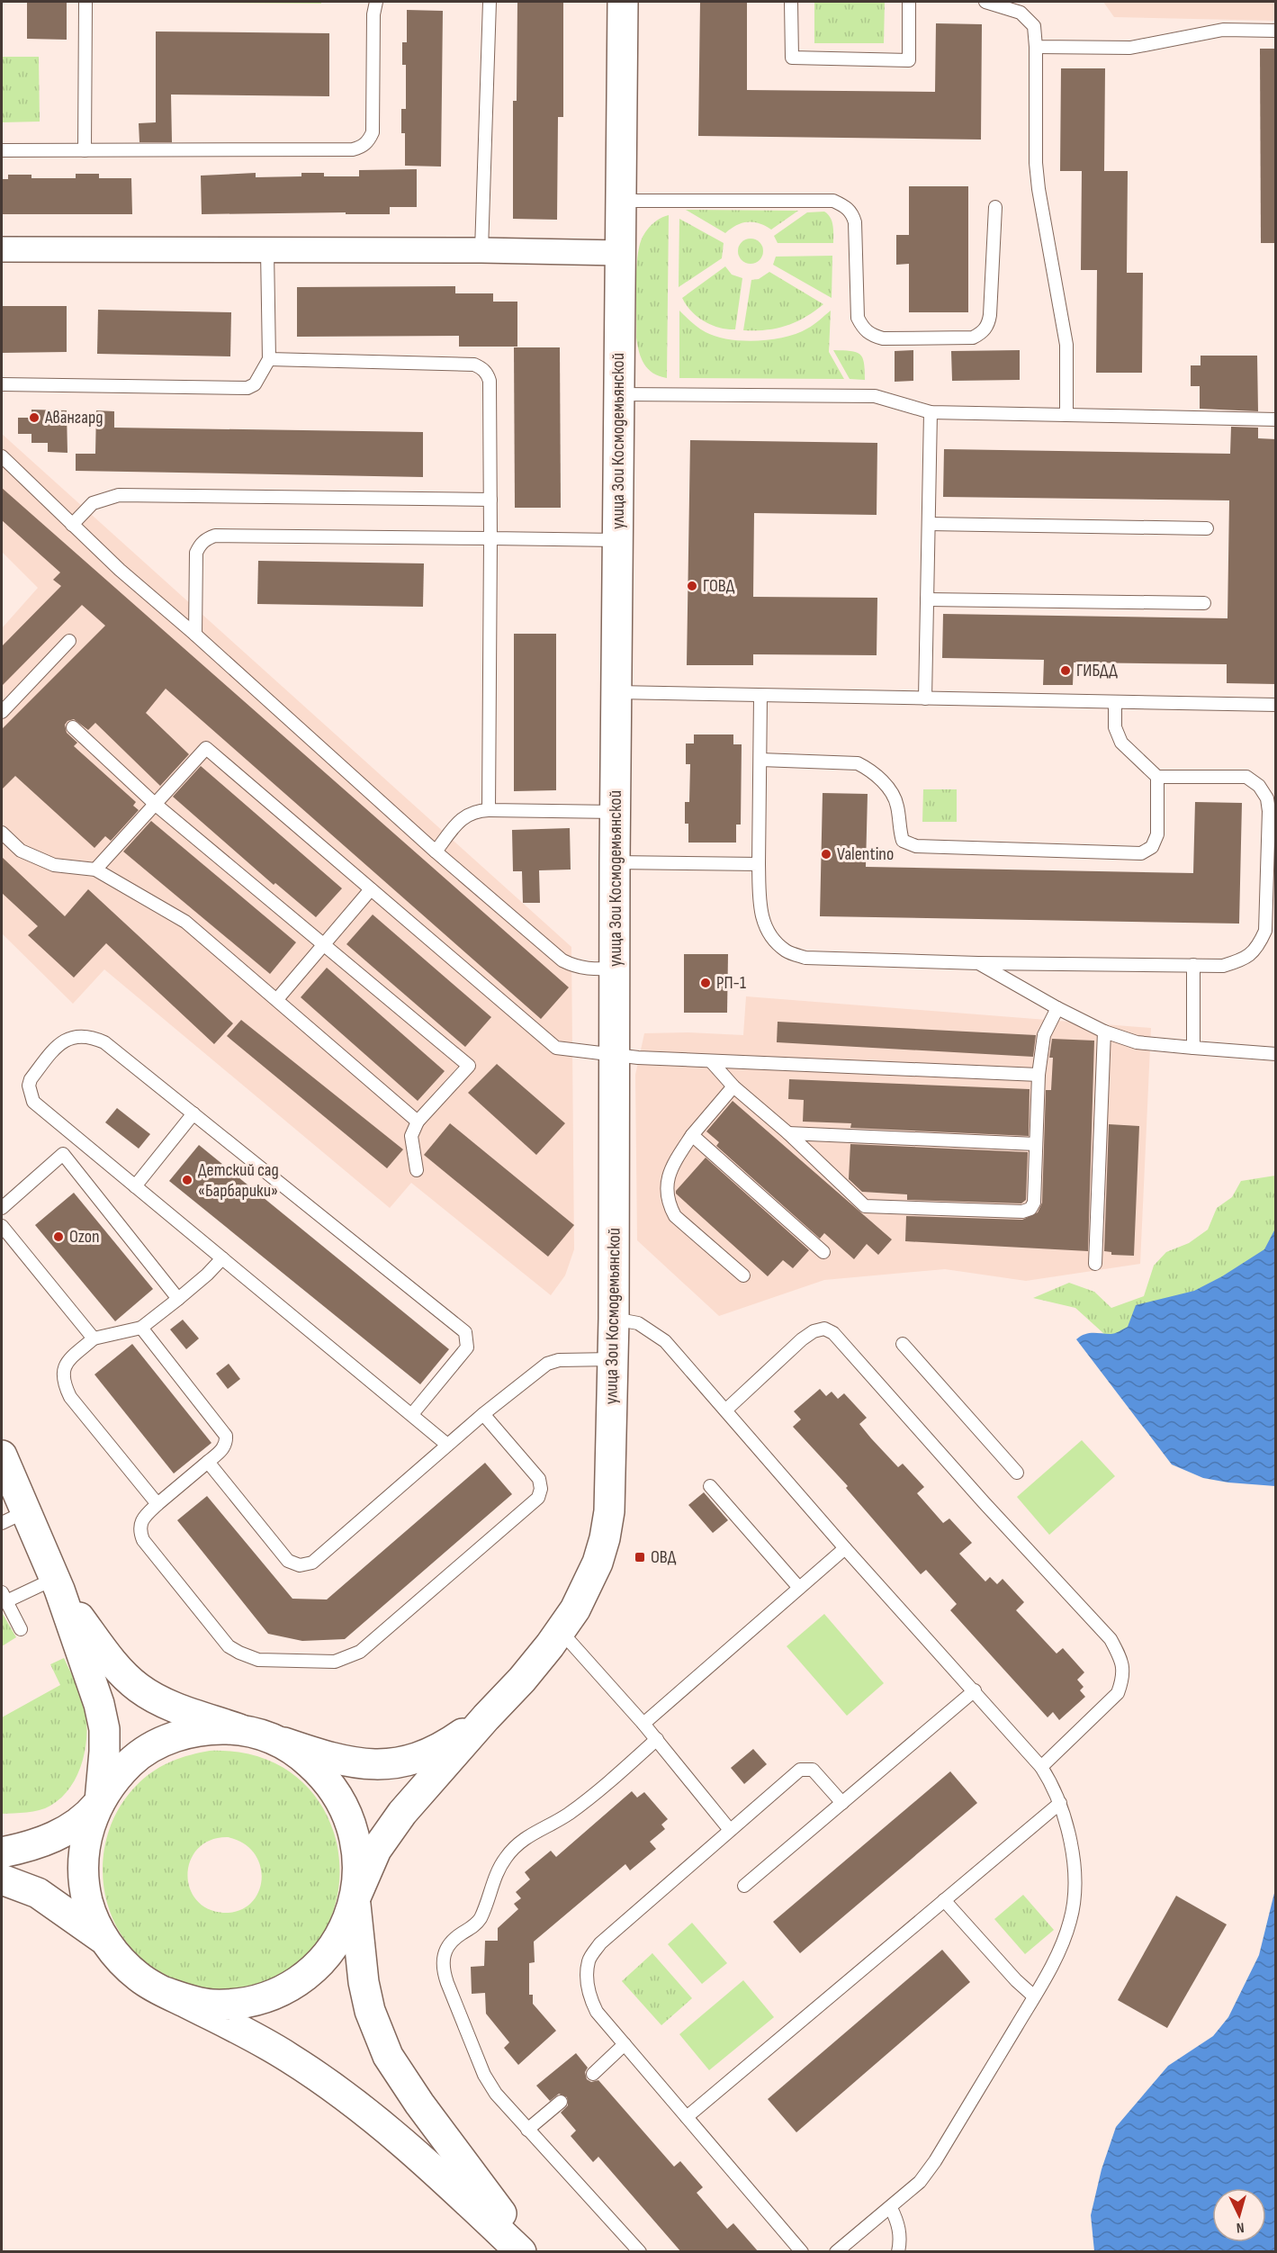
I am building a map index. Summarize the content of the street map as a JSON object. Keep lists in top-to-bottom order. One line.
{"streets":{"main road":["улица Зои Космодемьянской"]},"places":{"other":["Авангард","ГОВД","ГИБДД","Valentino","РП-1","Детский сад «Барбарики»","Ozon"],"transit":["ОВД"]},"north":"bottom"}
